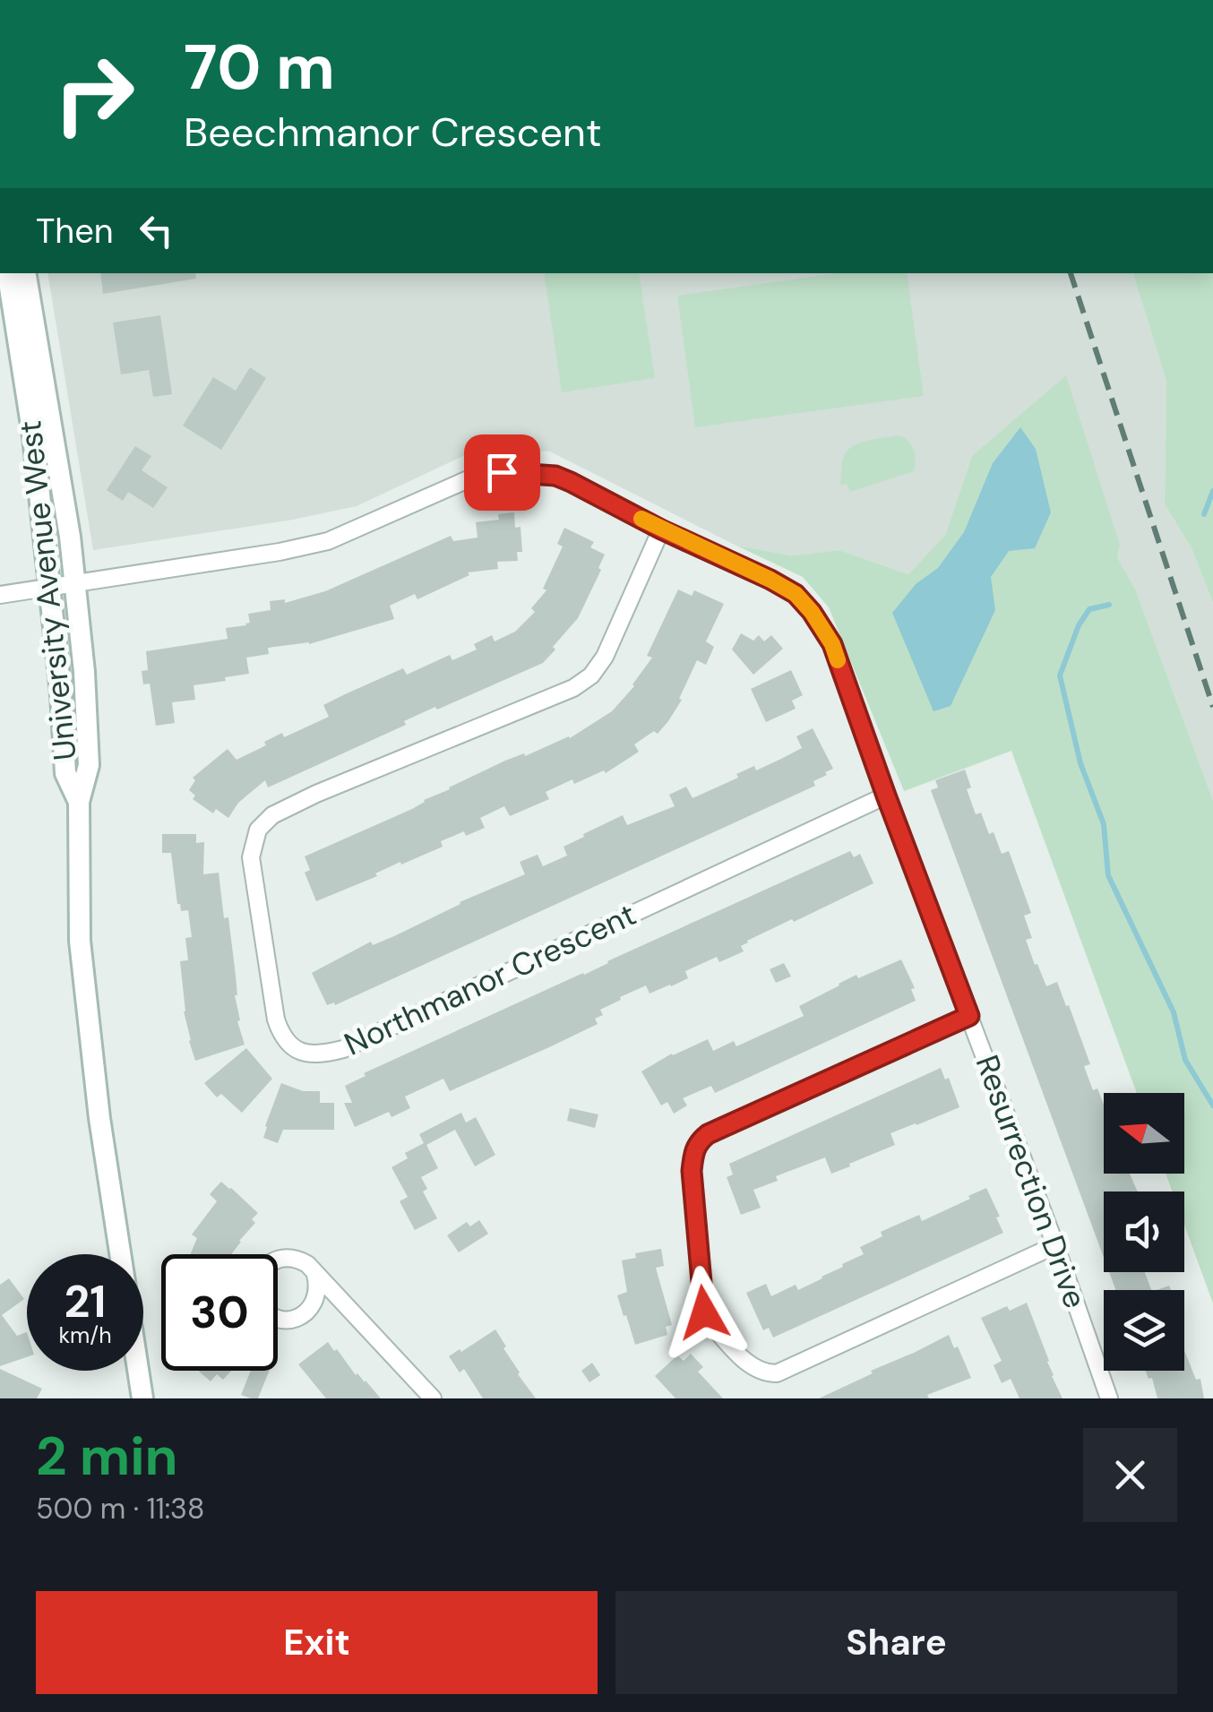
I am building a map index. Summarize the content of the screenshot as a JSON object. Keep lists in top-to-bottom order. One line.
{"streets":{"main road":["University Avenue West"],"street":["Northmanor Crescent","Resurrection Drive"]},"crossings":[["University Avenue West","Resurrection Drive"],["Northmanor Crescent","Resurrection Drive"]],"north":"left","page":{"turn":["70 m","Beechmanor Crescent"],"then":"Then","speed":"21 km/h","limit":"30","heading":["2 min","500 m · 11:38"],"buttons":["Exit","Share"]}}
